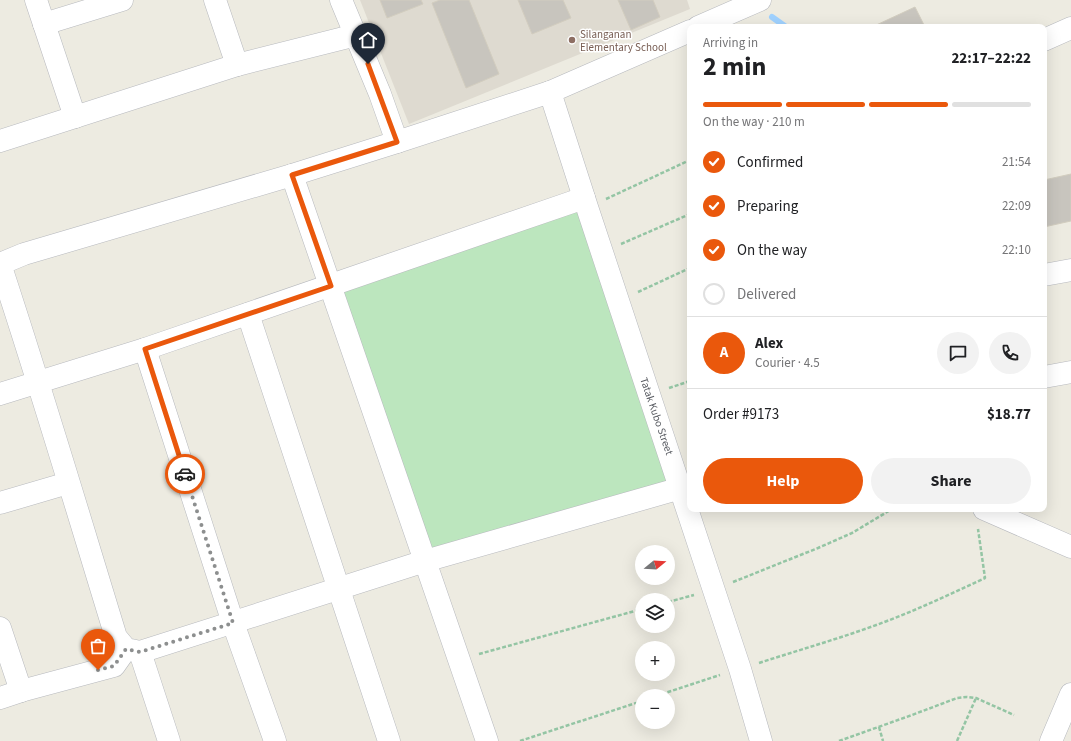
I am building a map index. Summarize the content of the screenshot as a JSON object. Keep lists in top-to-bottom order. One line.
{"streets":{"street":["Tatak Kubo Street"]},"places":["Silanganan Elementary School"],"north":"right","page":{"heading":["2 min","Arriving in","22:17–22:22"],"panel":["Alex","Courier · 4.5","Order #9173","$18.77"],"bar":"On the way · 210 m","list":[["Confirmed","21:54"],["Preparing","22:09"],["On the way","22:10"],"Delivered"],"round":"A","buttons":["Help","Share"],"map_buttons":["+","−"]}}
